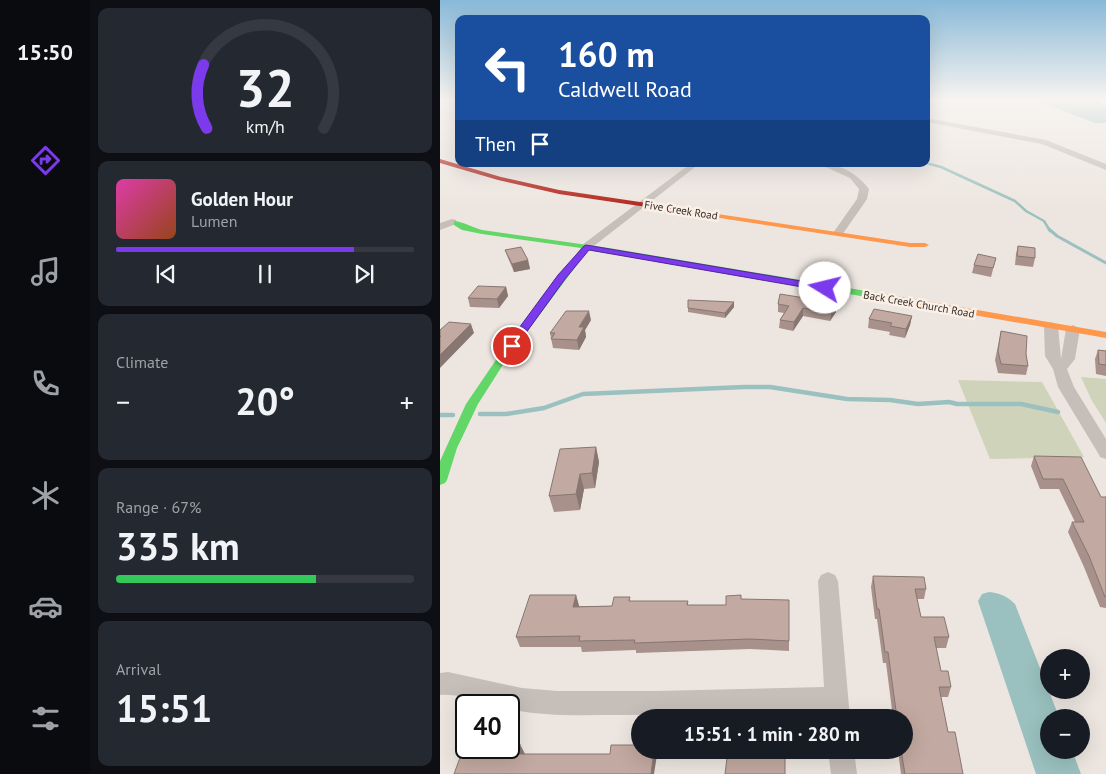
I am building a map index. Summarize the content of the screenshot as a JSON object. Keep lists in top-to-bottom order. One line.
{"streets":{"street":["Five Creek Road","Back Creek Church Road"]},"page":{"tabs":"15:50","turn":["160 m","Caldwell Road"],"then":"Then","song":["Golden Hour","Lumen"],"tile":["Climate",["Range · 67%","335 km"],["Arrival","15:51"]],"heat":["−","20°","+"],"map_buttons":["+","−"],"limit":"40","trip":"15:51 · 1 min · 280 m","gauge":["32","km/h"]}}
